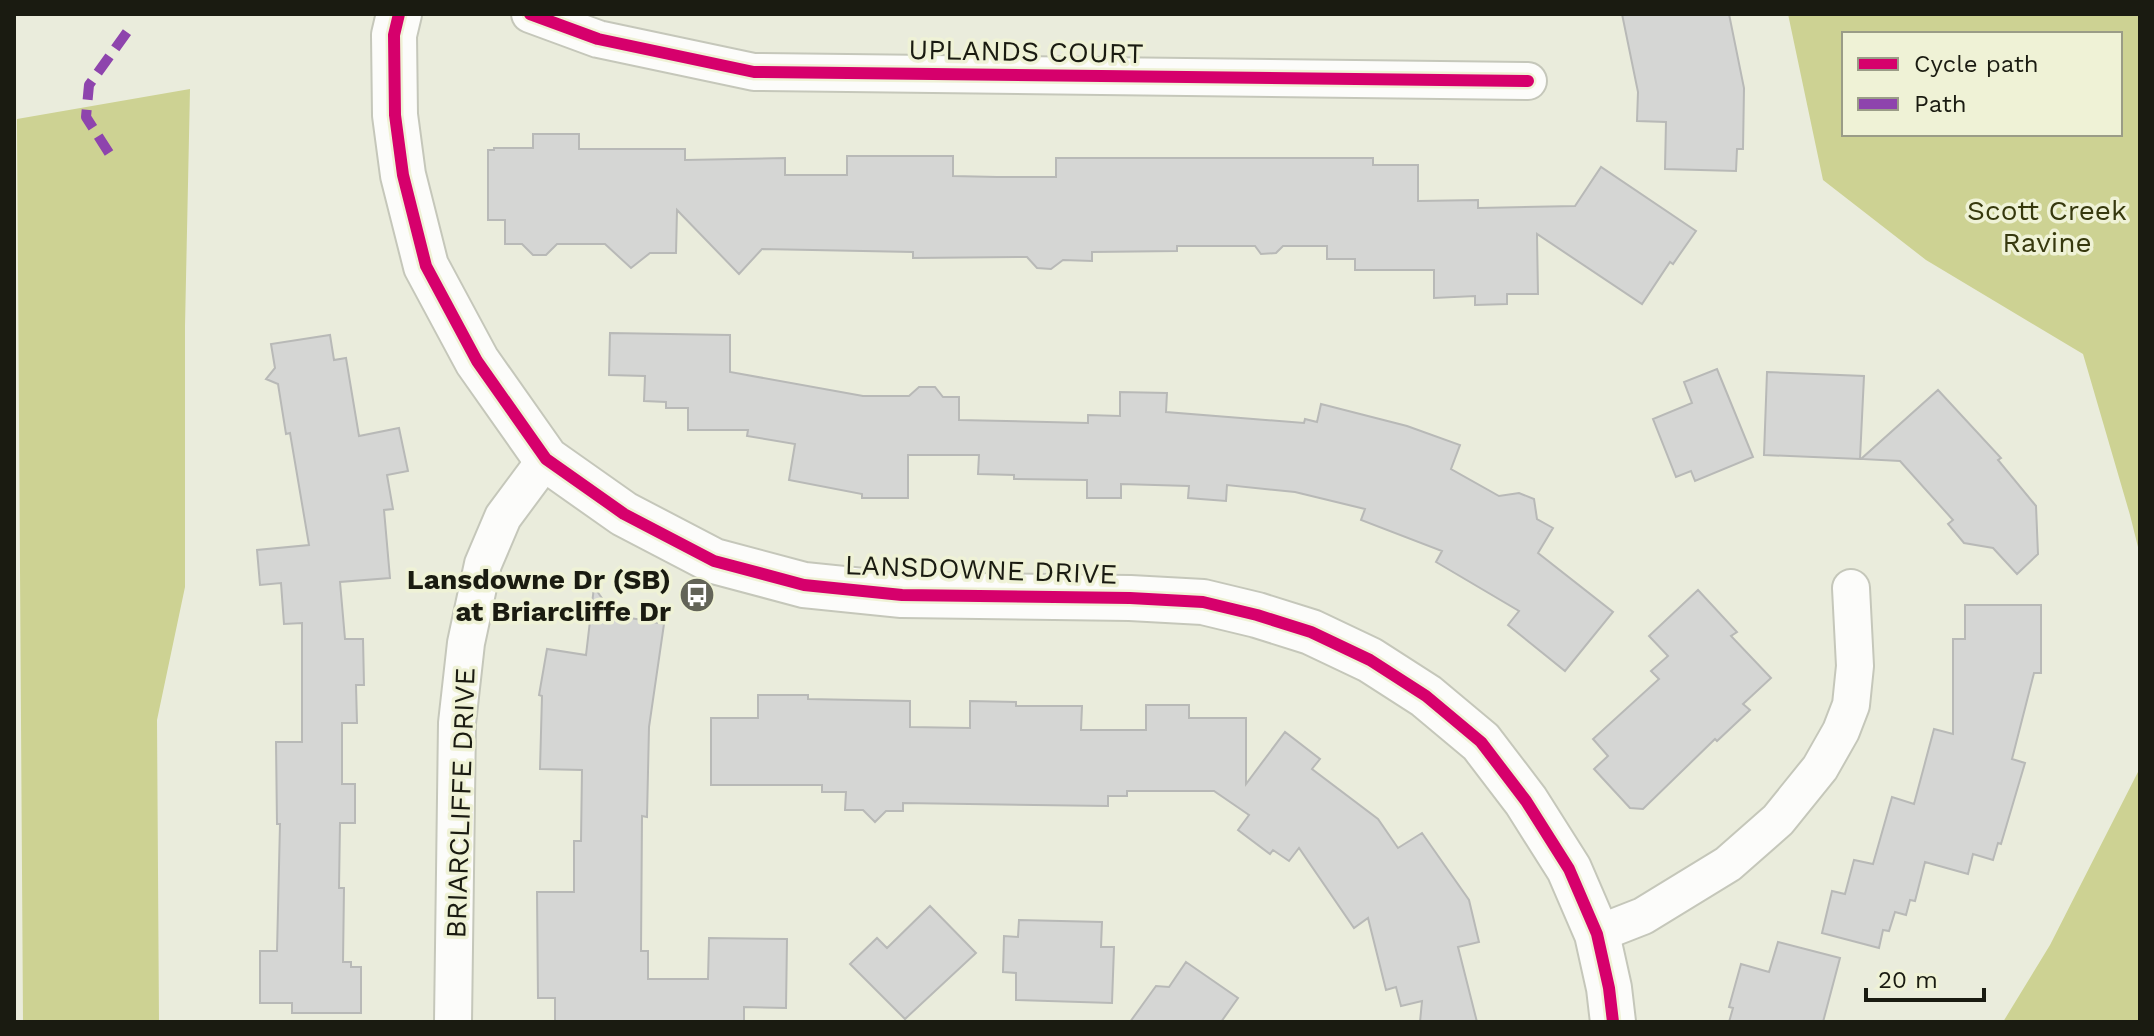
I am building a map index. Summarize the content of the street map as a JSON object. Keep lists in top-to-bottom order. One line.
{"streets":{"street":["UPLANDS COURT","LANSDOWNE DRIVE","BRIARCLIFFE DRIVE"]},"crossings":[["LANSDOWNE DRIVE","BRIARCLIFFE DRIVE"]],"parks":["Scott Creek Ravine"],"places":{"bus stop":["Lansdowne Dr (SB) at Briarcliffe Dr"]},"legend":["Cycle path","Path"],"scale_bar":"20 m"}
